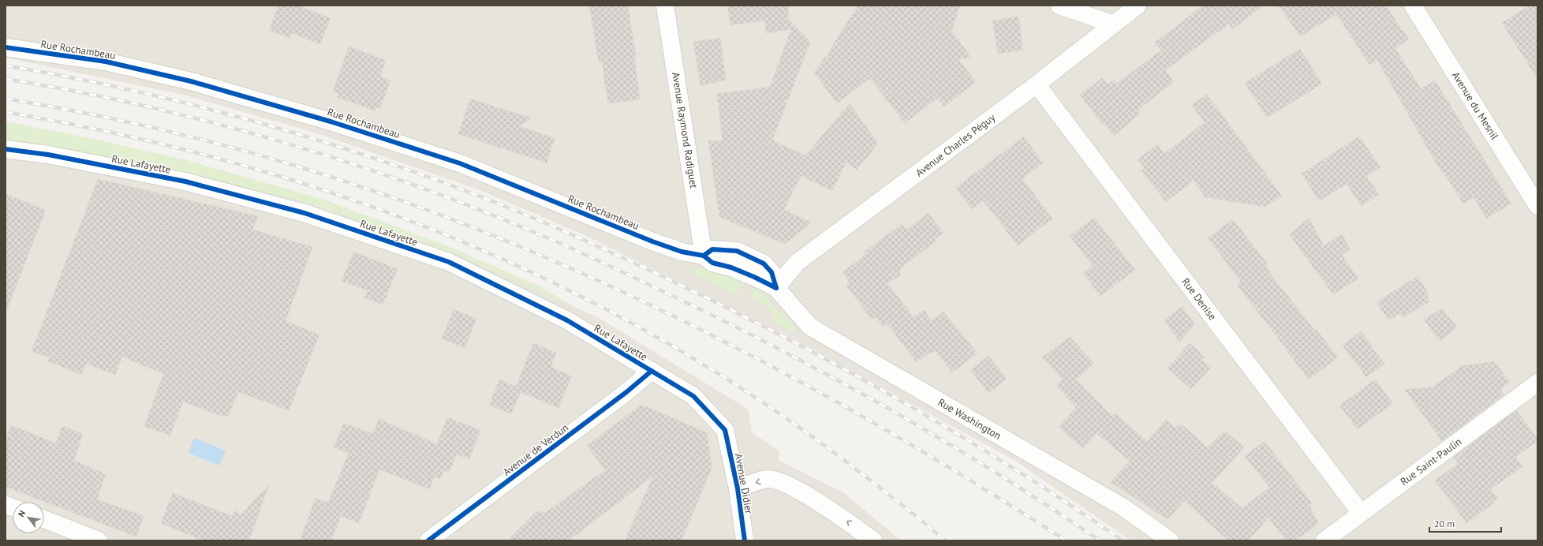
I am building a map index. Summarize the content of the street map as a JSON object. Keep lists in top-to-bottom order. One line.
{"streets":{"street":["Rue Rochambeau","Avenue du Mesnil","Avenue Raymond Radiguet","Avenue Charles Péguy","Rue Lafayette","Rue Denise","Rue Washington","Avenue de Verdun","Rue Saint-Paulin","Avenue Didier"]},"crossings":[["Rue Rochambeau","Avenue Raymond Radiguet"],["Rue Rochambeau","Avenue Charles Péguy"],["Rue Rochambeau","Rue Washington"],["Avenue Charles Péguy","Rue Denise"],["Avenue Charles Péguy","Rue Washington"],["Rue Lafayette","Avenue de Verdun"],["Rue Lafayette","Avenue Didier"],["Rue Denise","Rue Saint-Paulin"]],"scale_bar":"20 m","north":"top left"}
